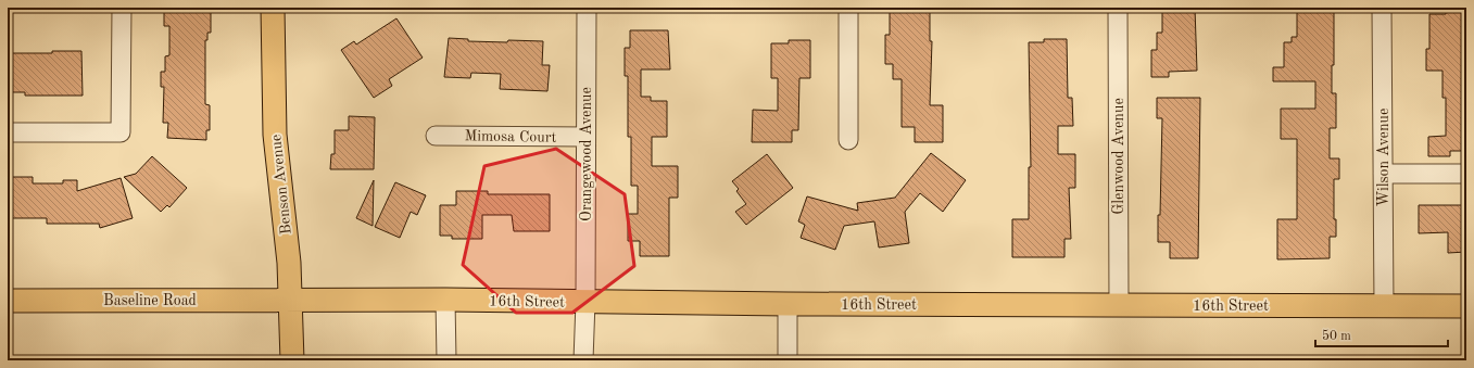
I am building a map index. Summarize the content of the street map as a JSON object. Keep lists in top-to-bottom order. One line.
{"streets":{"main road":["Benson Avenue","Baseline Road","16th Street"],"street":["Mimosa Court","Orangewood Avenue","Glenwood Avenue","Wilson Avenue"]},"crossings":[["Mimosa Court","Orangewood Avenue"],["Orangewood Avenue","16th Street"],["Glenwood Avenue","16th Street"],["Wilson Avenue","16th Street"],["Benson Avenue","Baseline Road"],["Benson Avenue","16th Street"],["Baseline Road","16th Street"]],"scale_bar":"50 m"}
